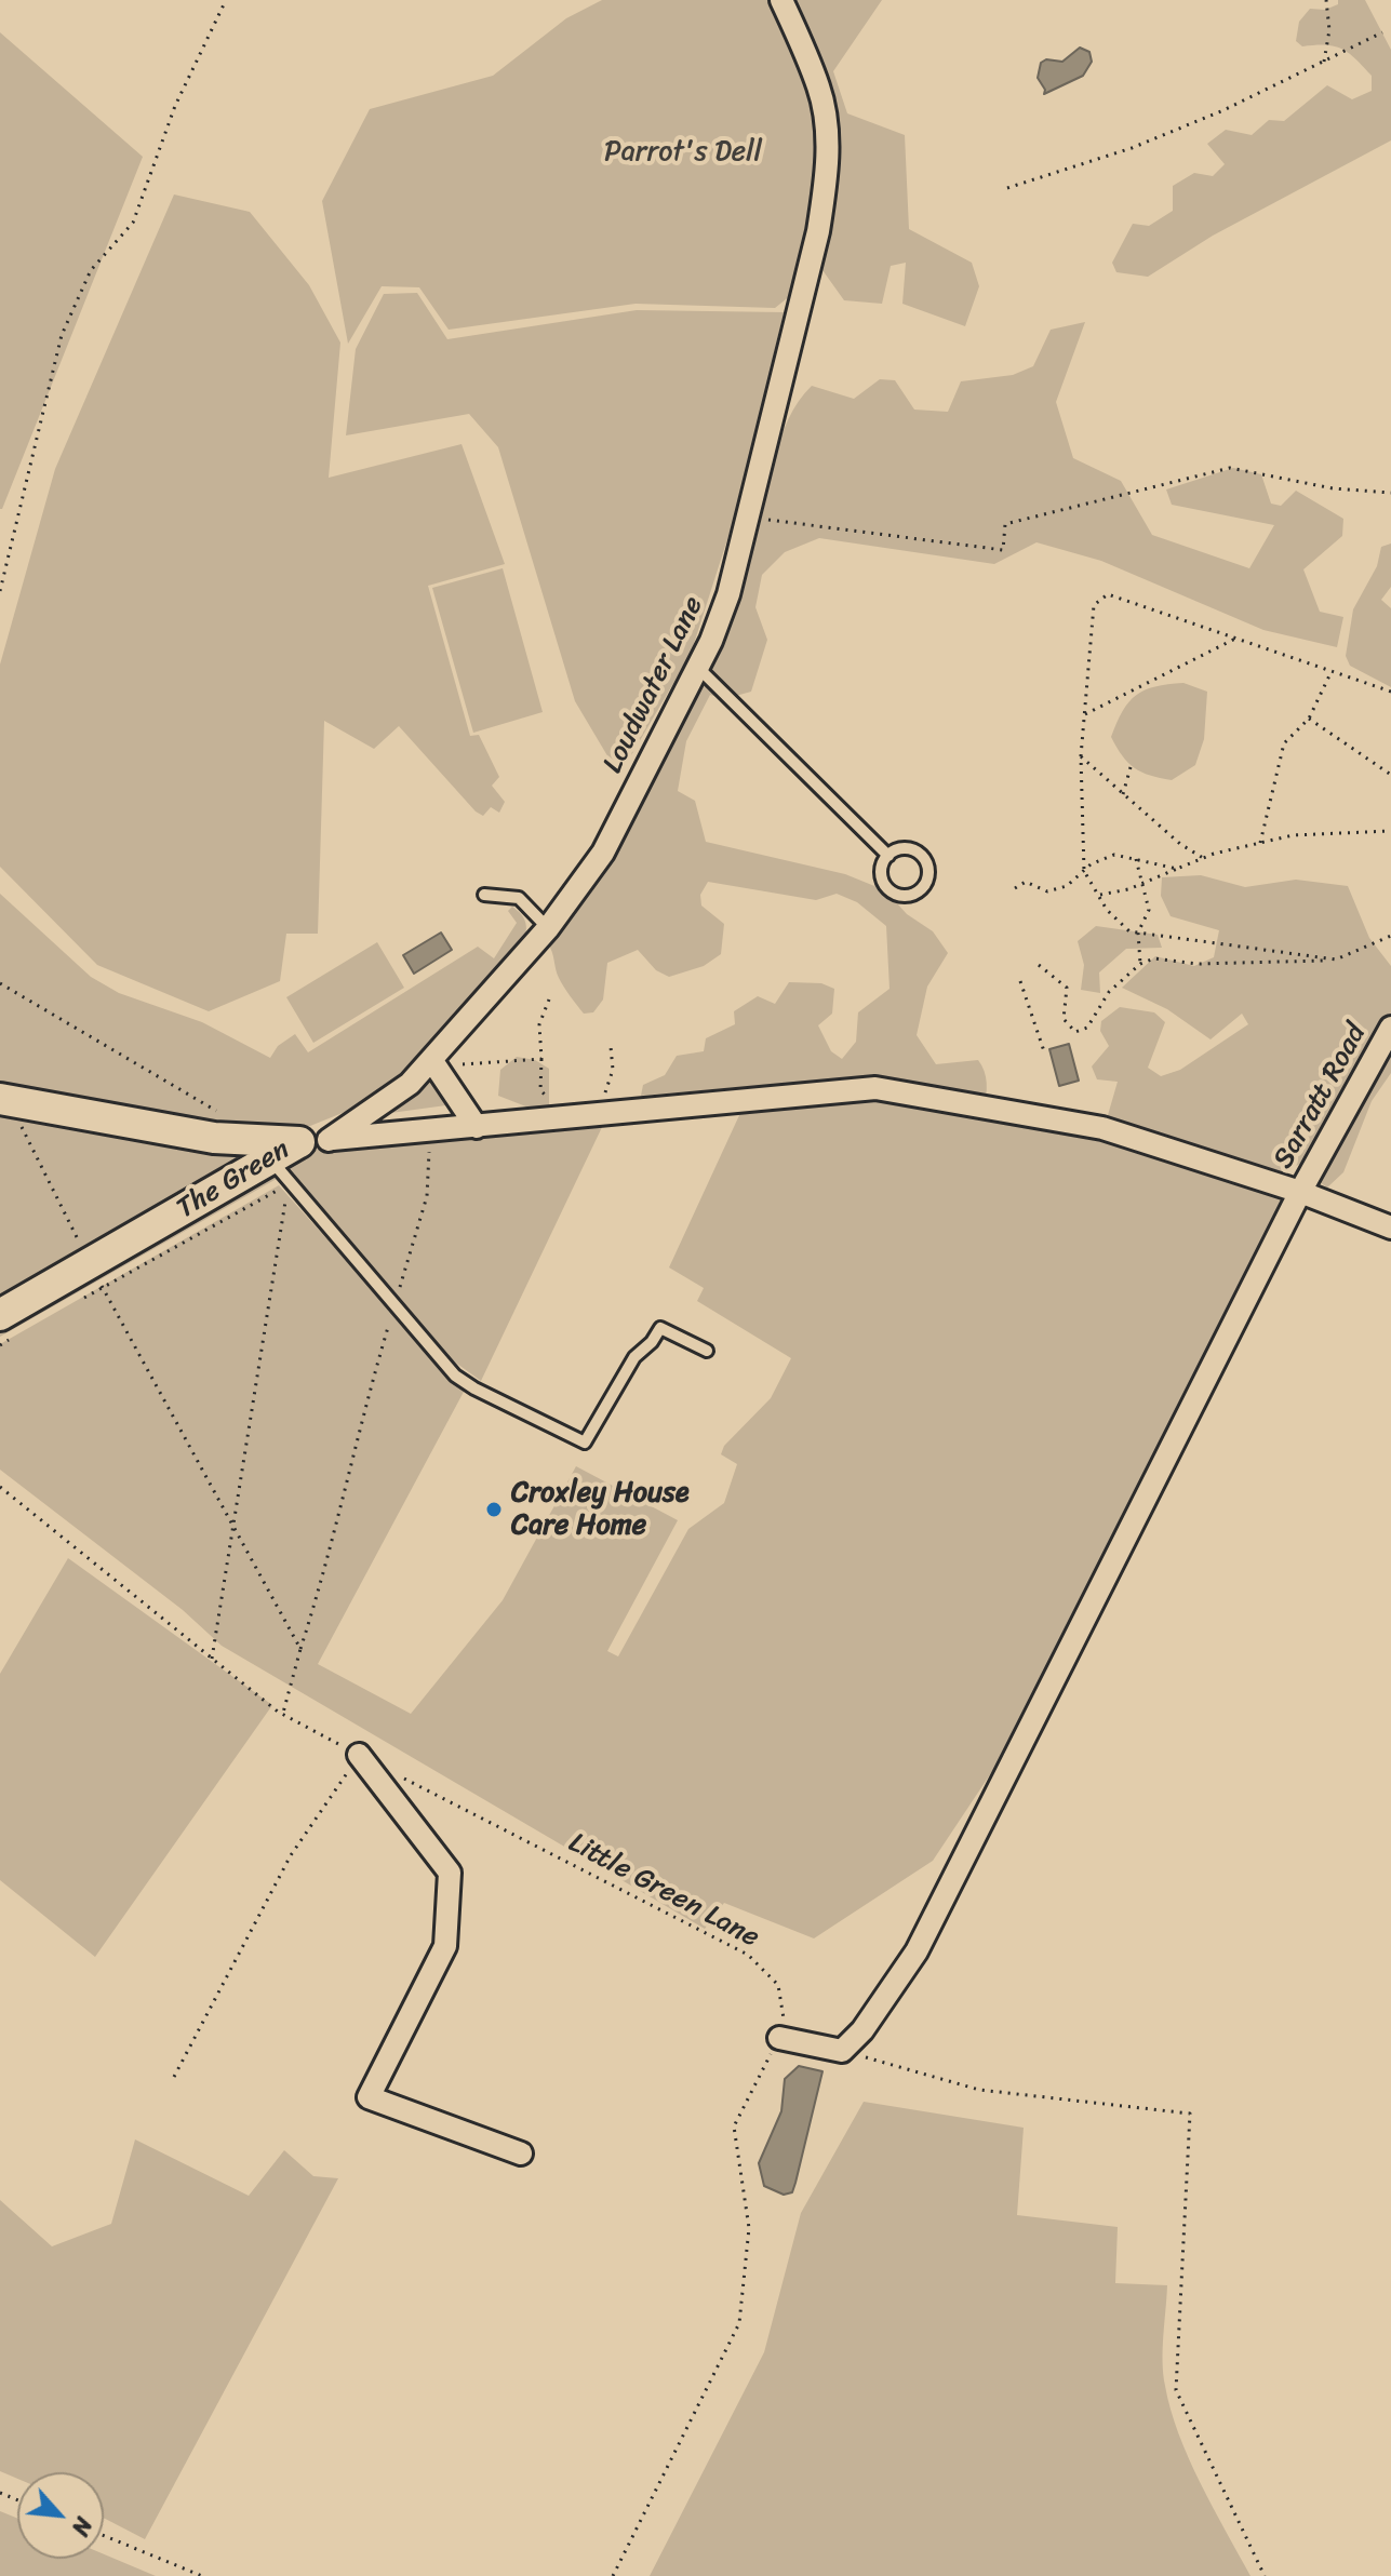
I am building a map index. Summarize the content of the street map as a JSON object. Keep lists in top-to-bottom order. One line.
{"streets":{"street":["Loudwater Lane","Sarratt Road","The Green"],"path":["Little Green Lane"]},"crossings":[["Loudwater Lane","The Green"]],"parks":["Parrot's Dell"],"places":["Croxley House Care Home"],"north":"bottom right"}
